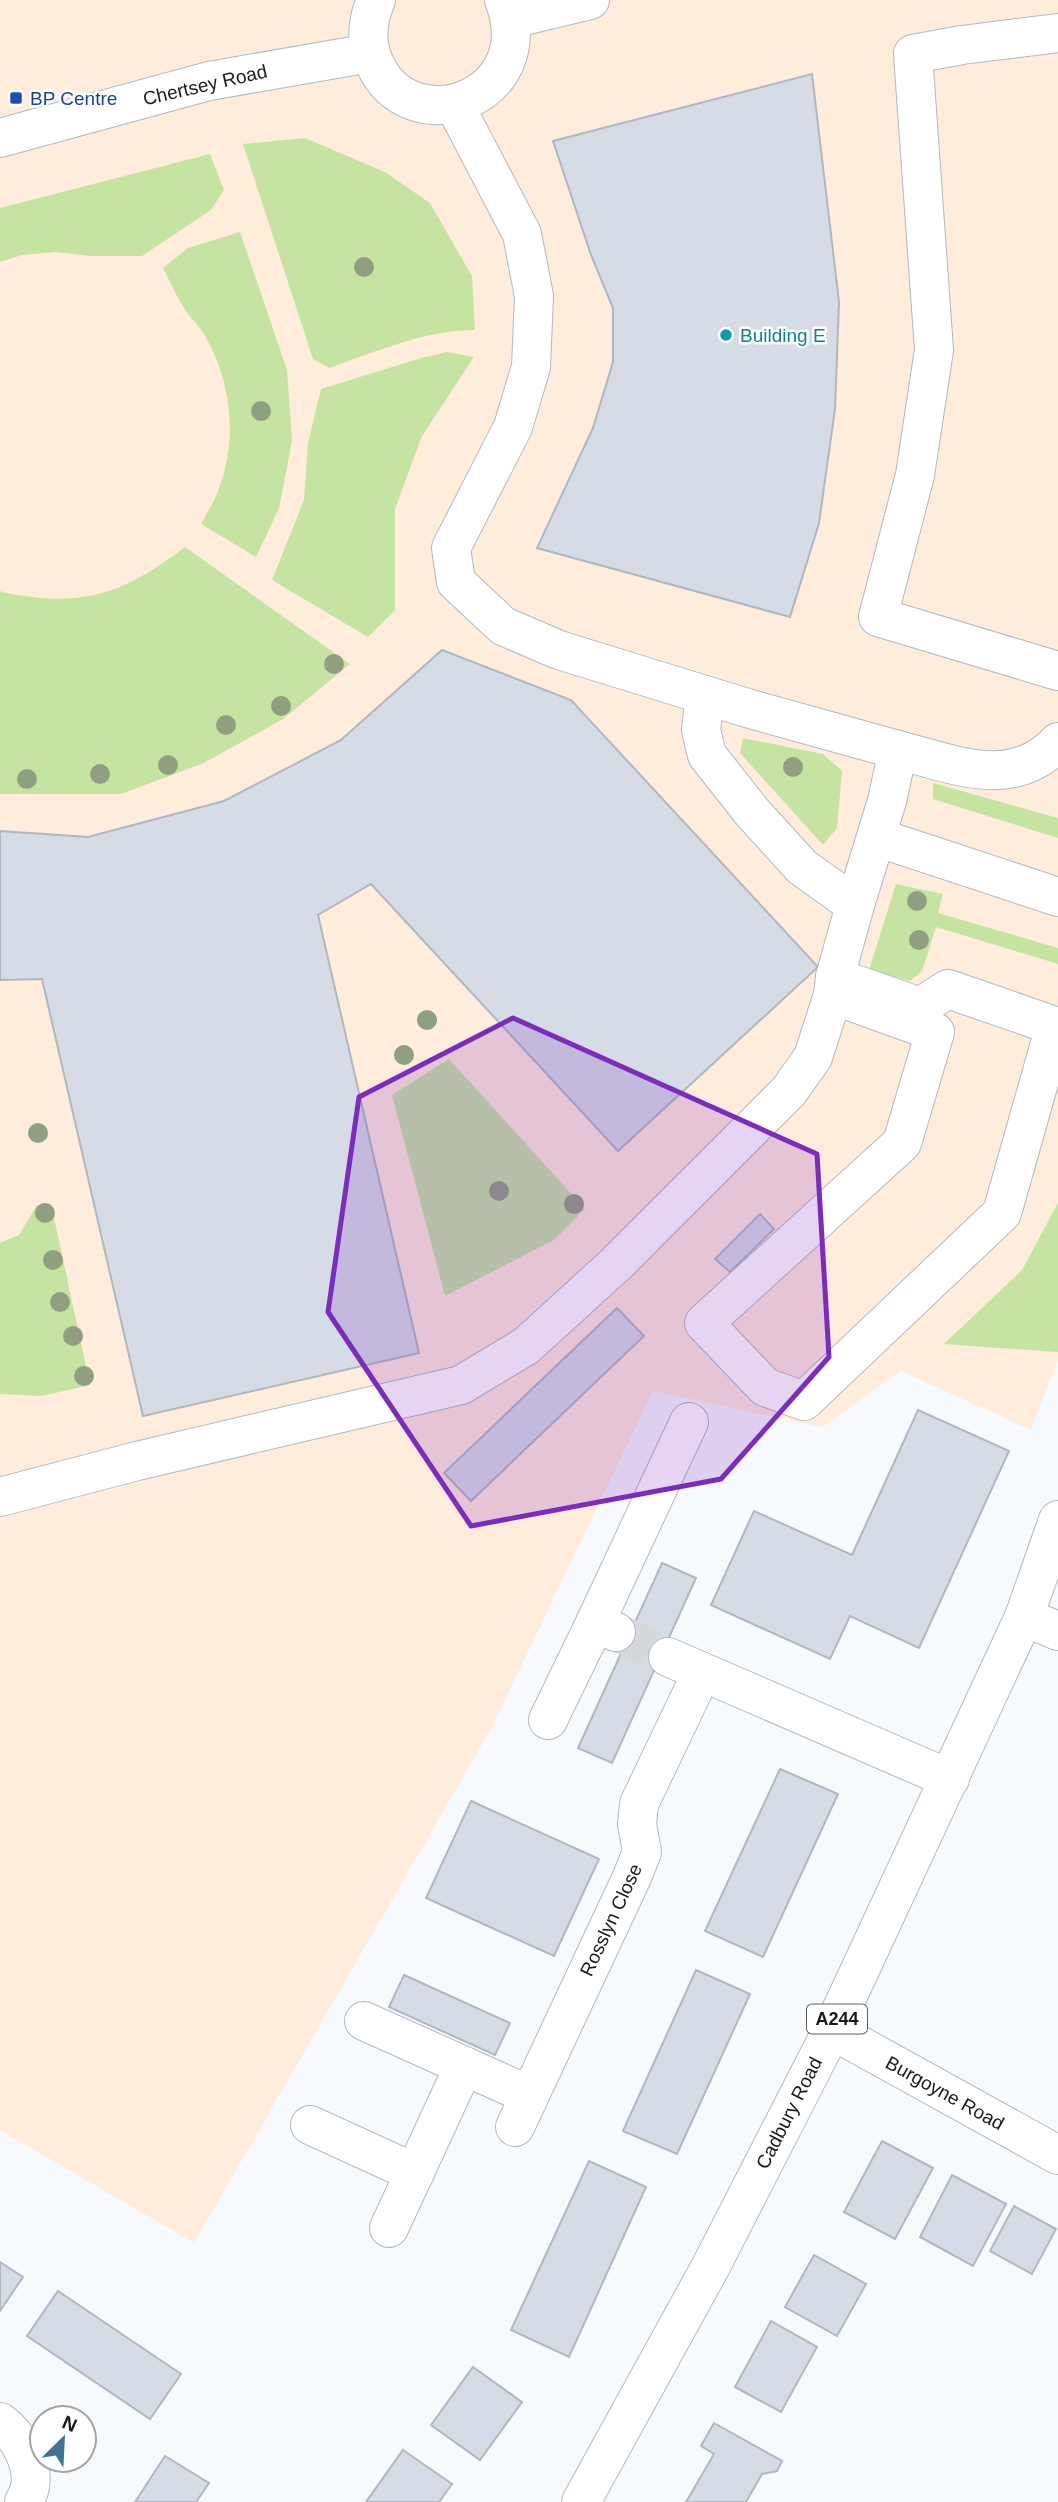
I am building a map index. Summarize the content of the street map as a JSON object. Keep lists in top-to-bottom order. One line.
{"streets":{"street":["Chertsey Road","Rosslyn Close","A244","Burgoyne Road","Cadbury Road"]},"crossings":[["Rosslyn Close","Cadbury Road"],["Burgoyne Road","Cadbury Road"]],"places":{"transit":["BP Centre"],"other":["Building E"]},"north":"top right"}
